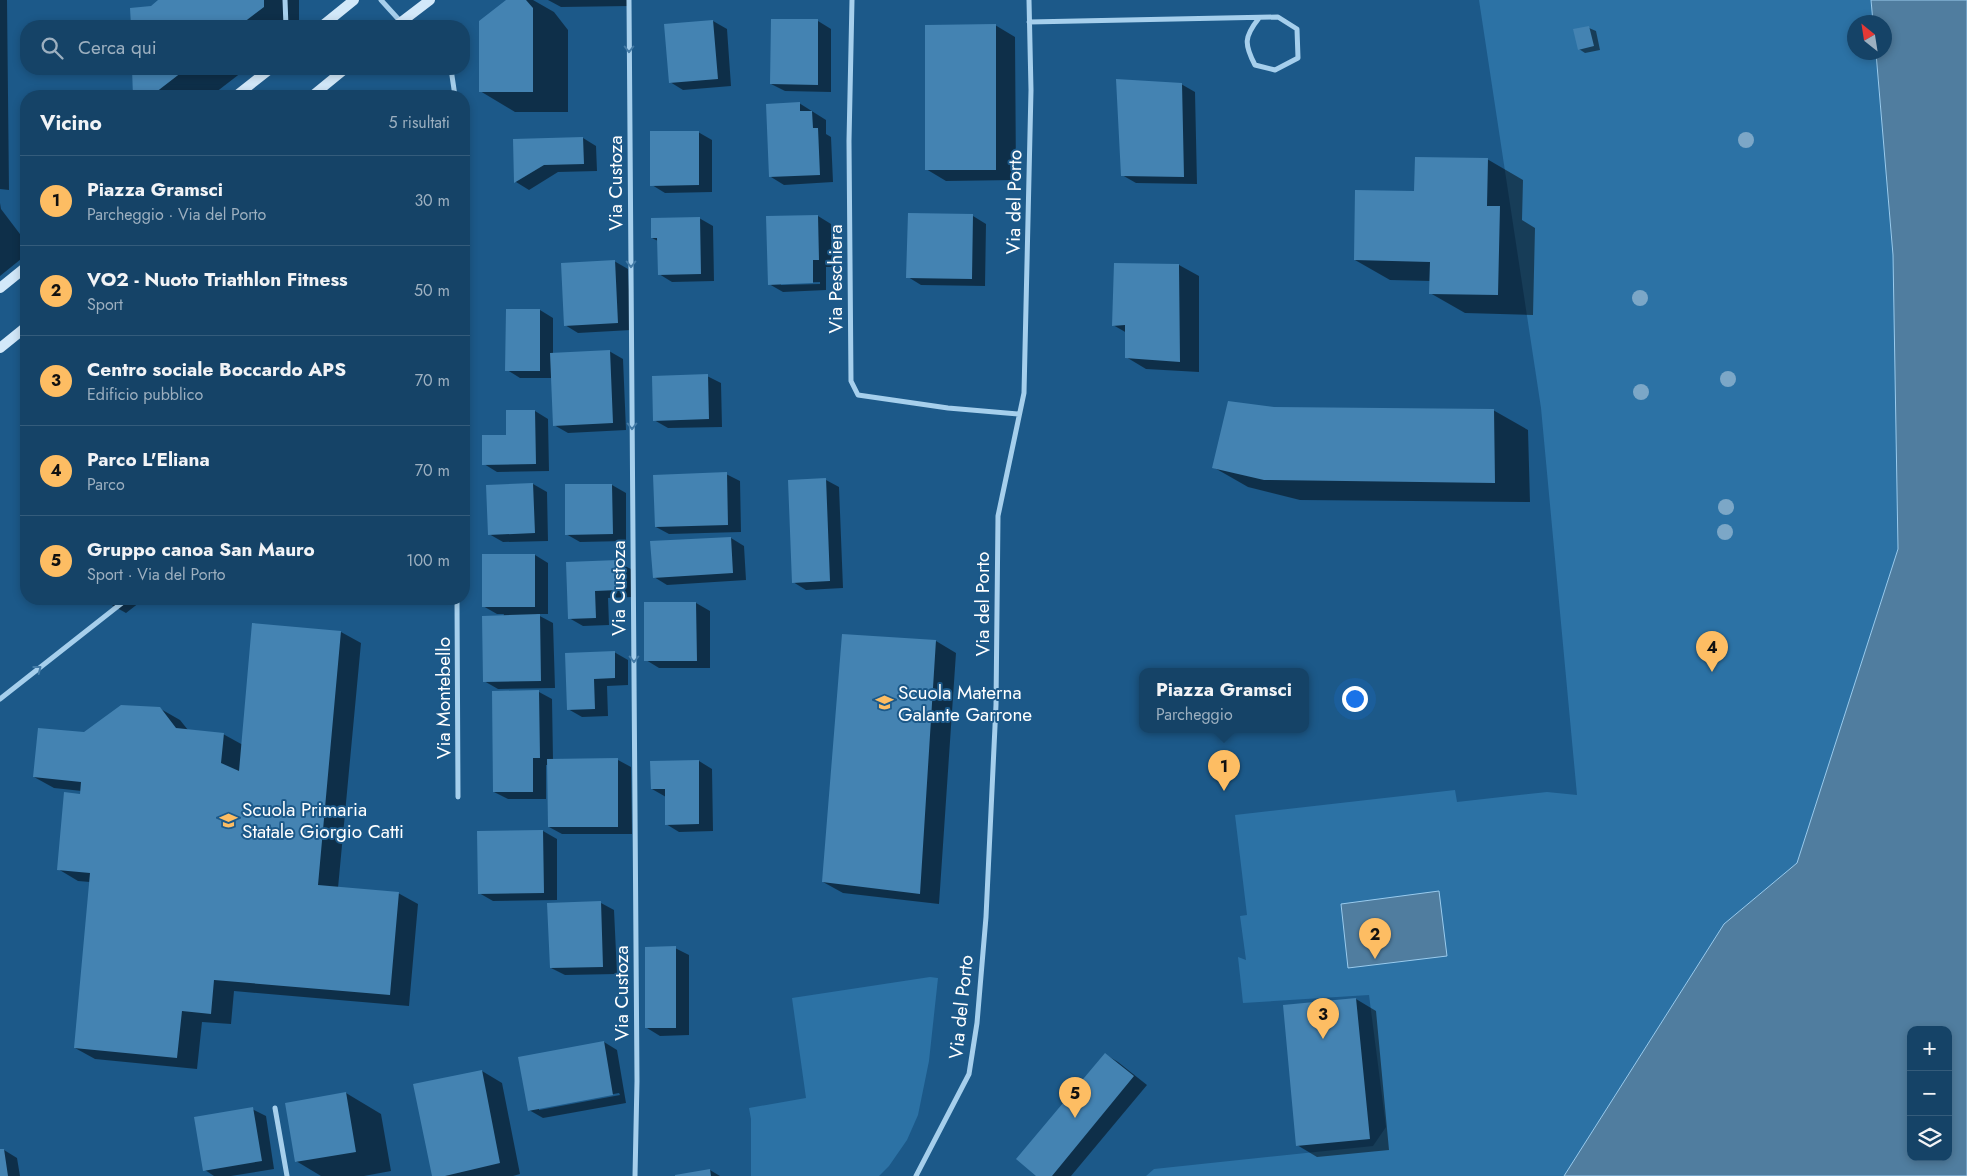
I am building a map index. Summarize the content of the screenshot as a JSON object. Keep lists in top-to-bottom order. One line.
{"streets":{"street":["Via Custoza","Via del Porto","Via Peschiera","Via Montebello"]},"crossings":[["Via del Porto","Via Peschiera"]],"one_way":["Via Custoza"],"places":{"school or university":["Scuola Materna Galante Garrone","Scuola Primaria Statale Giorgio Catti"]},"north":"top left","page":{"search":"Cerca qui","heading":["Vicino","5 risultati"],"list":[{"mark":"1","name":"Piazza Gramsci","note":"Parcheggio · Via del Porto","value":"30 m"},{"mark":"2","name":"VO2 - Nuoto Triathlon Fitness","note":"Sport","value":"50 m"},{"mark":"3","name":"Centro sociale Boccardo APS","note":"Edificio pubblico","value":"70 m"},{"mark":"4","name":"Parco L'Eliana","note":"Parco","value":"70 m"},{"mark":"5","name":"Gruppo canoa San Mauro","note":"Sport · Via del Porto","value":"100 m"}],"pins":["4","1","2","3","5"],"popup":["Piazza Gramsci","Parcheggio"],"map_buttons":["+","−"]}}
